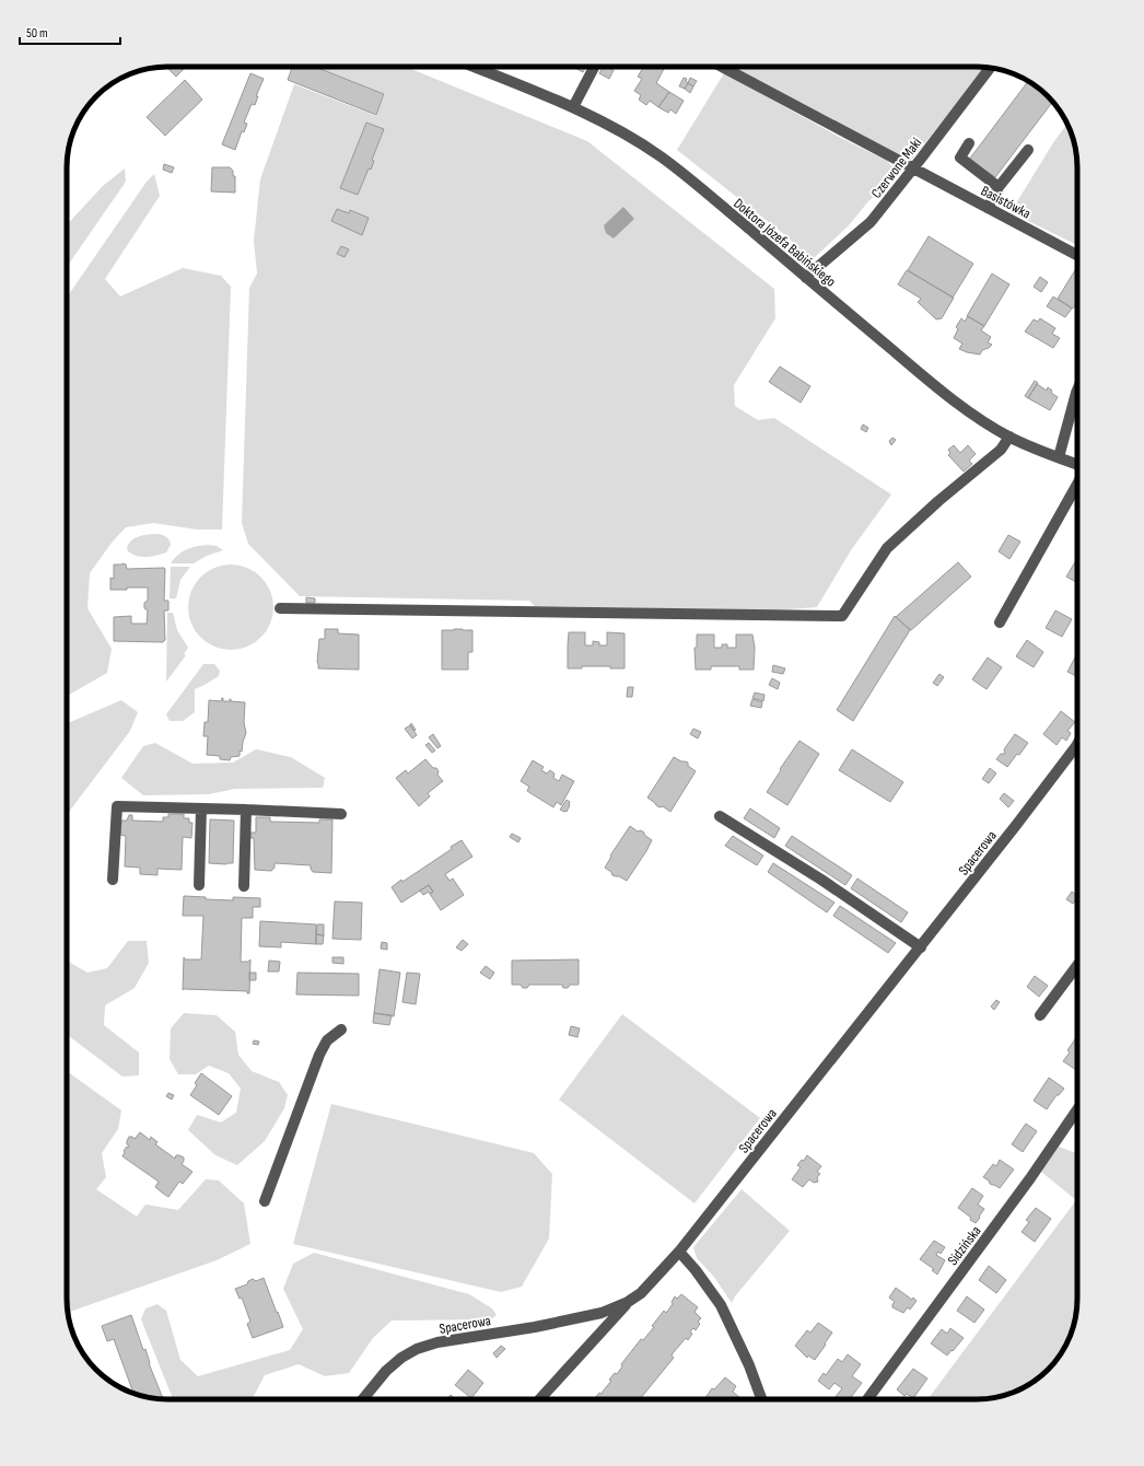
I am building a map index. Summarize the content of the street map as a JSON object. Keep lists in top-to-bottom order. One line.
{"streets":{"street":["Czerwone Maki","Basistówka","Doktora Józefa Babińskiego","Spacerowa","Sidzińska"]},"crossings":[["Czerwone Maki","Basistówka"],["Czerwone Maki","Doktora Józefa Babińskiego"]],"scale_bar":"50 m"}
